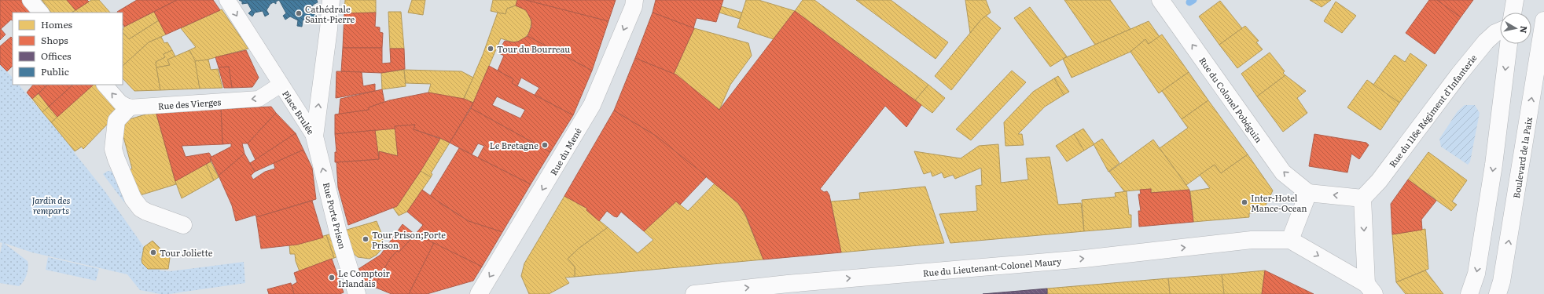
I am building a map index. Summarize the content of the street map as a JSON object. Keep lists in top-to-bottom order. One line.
{"streets":{"street":["Rue du Colonel Pobéguin","Rue des Vierges","Rue du 116e Régiment d'Infanterie","Place Brulée","Rue du Mené","Boulevard de la Paix","Rue Porte Prison","Rue du Lieutenant-Colonel Maury"]},"crossings":[["Rue des Vierges","Place Brulée"],["Place Brulée","Rue Porte Prison"]],"one_way":["Rue du Colonel Pobéguin","Rue des Vierges","Rue du Mené","Rue Porte Prison","Rue du Lieutenant-Colonel Maury"],"parks":["Jardin des remparts"],"places":["Cathédrale Saint-Pierre","Tour du Bourreau","Le Bretagne","Inter-Hotel Mance-Ocean","Tour Prison;Porte Prison","Tour Joliette","Le Comptoir Irlandais"],"legend":["Homes","Shops","Offices","Public"],"north":"right"}
